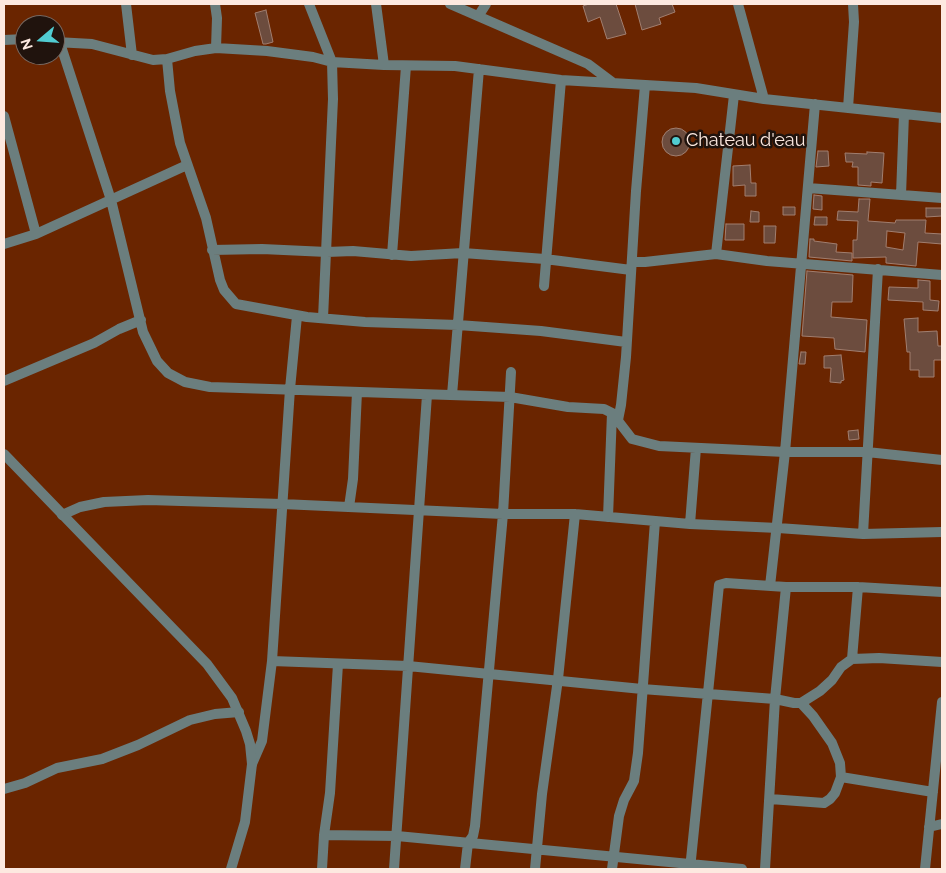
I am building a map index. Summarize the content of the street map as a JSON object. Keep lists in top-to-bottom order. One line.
{"places":["Chateau d'eau"],"north":"left"}
